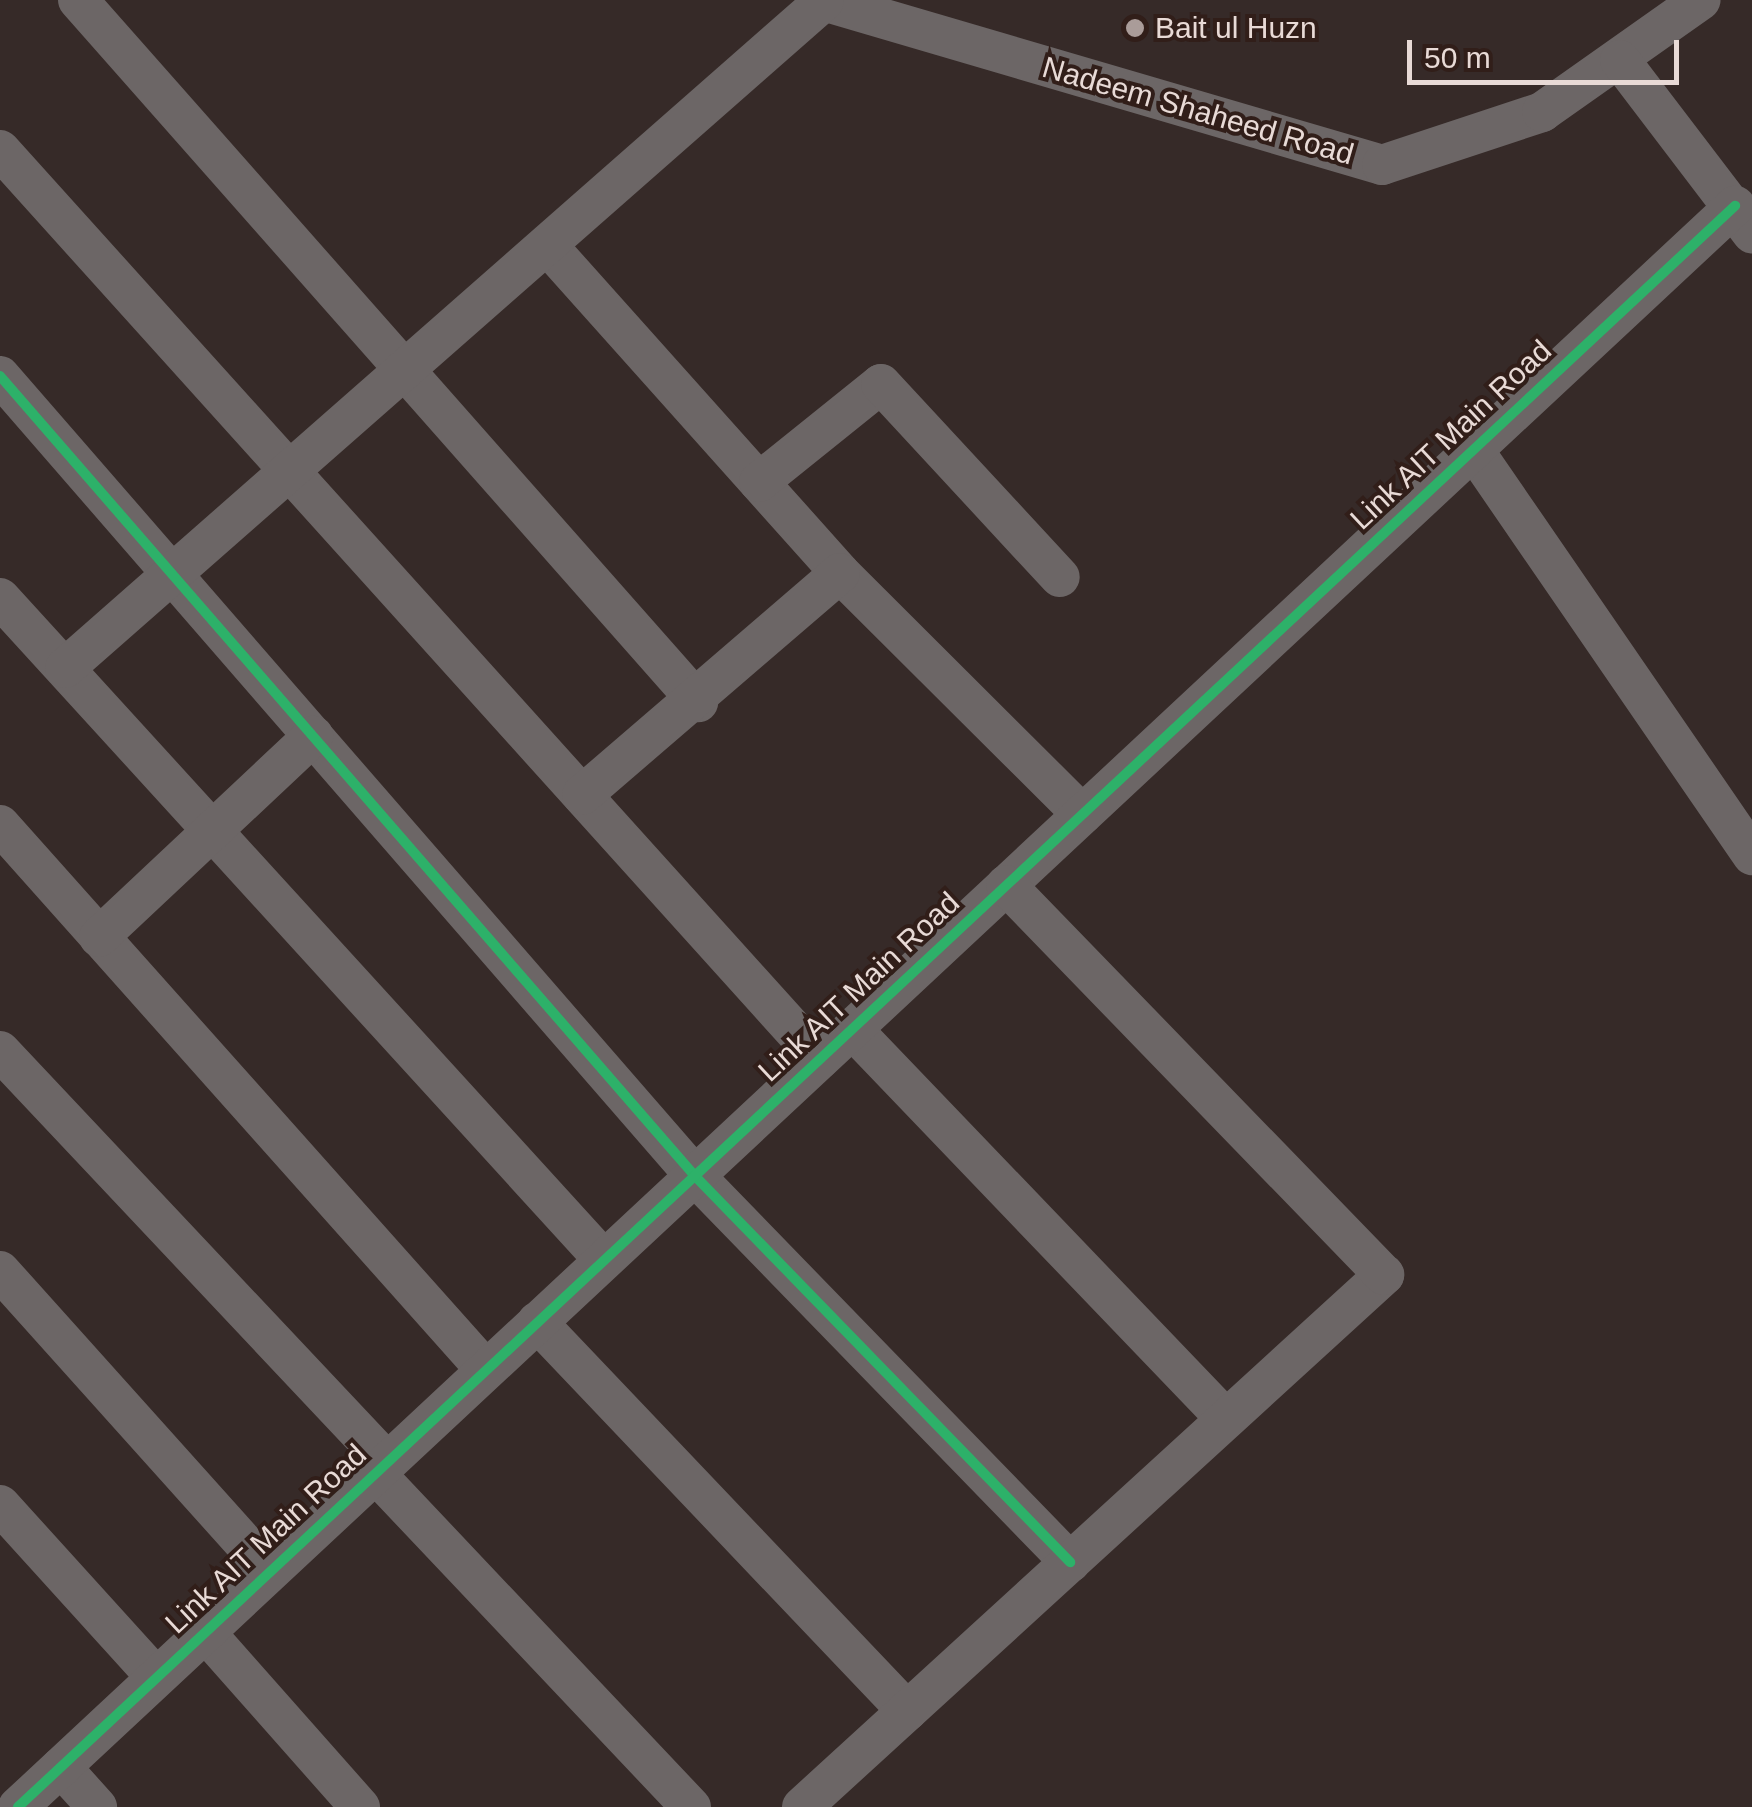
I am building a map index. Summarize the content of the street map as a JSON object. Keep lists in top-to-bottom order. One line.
{"streets":{"street":["Nadeem Shaheed Road","Link AIT Main Road"]},"places":["Bait ul Huzn"],"scale_bar":"50 m"}
